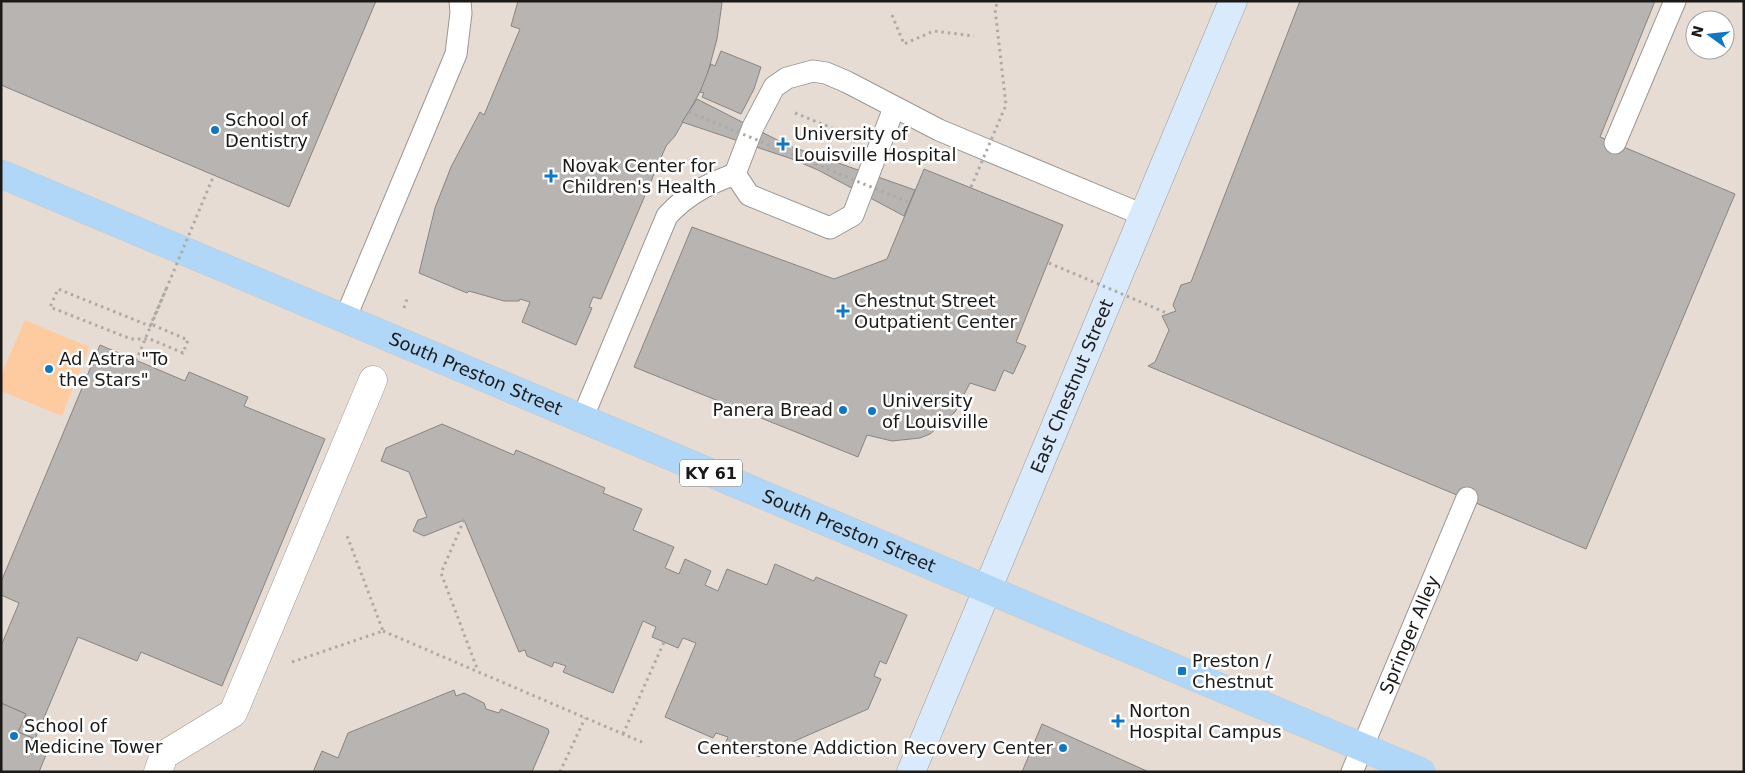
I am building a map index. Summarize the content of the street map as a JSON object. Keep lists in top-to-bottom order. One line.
{"streets":{"main road":["South Preston Street","KY 61"],"street":["East Chestnut Street"],"lane":["Springer Alley"]},"crossings":[["South Preston Street","East Chestnut Street"],["South Preston Street","Springer Alley"]],"places":{"other":["School of Dentistry","Ad Astra \"To the Stars\"","Panera Bread","University of Louisville","School of Medicine Tower","Centerstone Addiction Recovery Center"],"health":["University of Louisville Hospital","Novak Center for Children's Health","Chestnut Street Outpatient Center","Norton Hospital Campus"],"transit":["Preston / Chestnut"]},"north":"left"}
